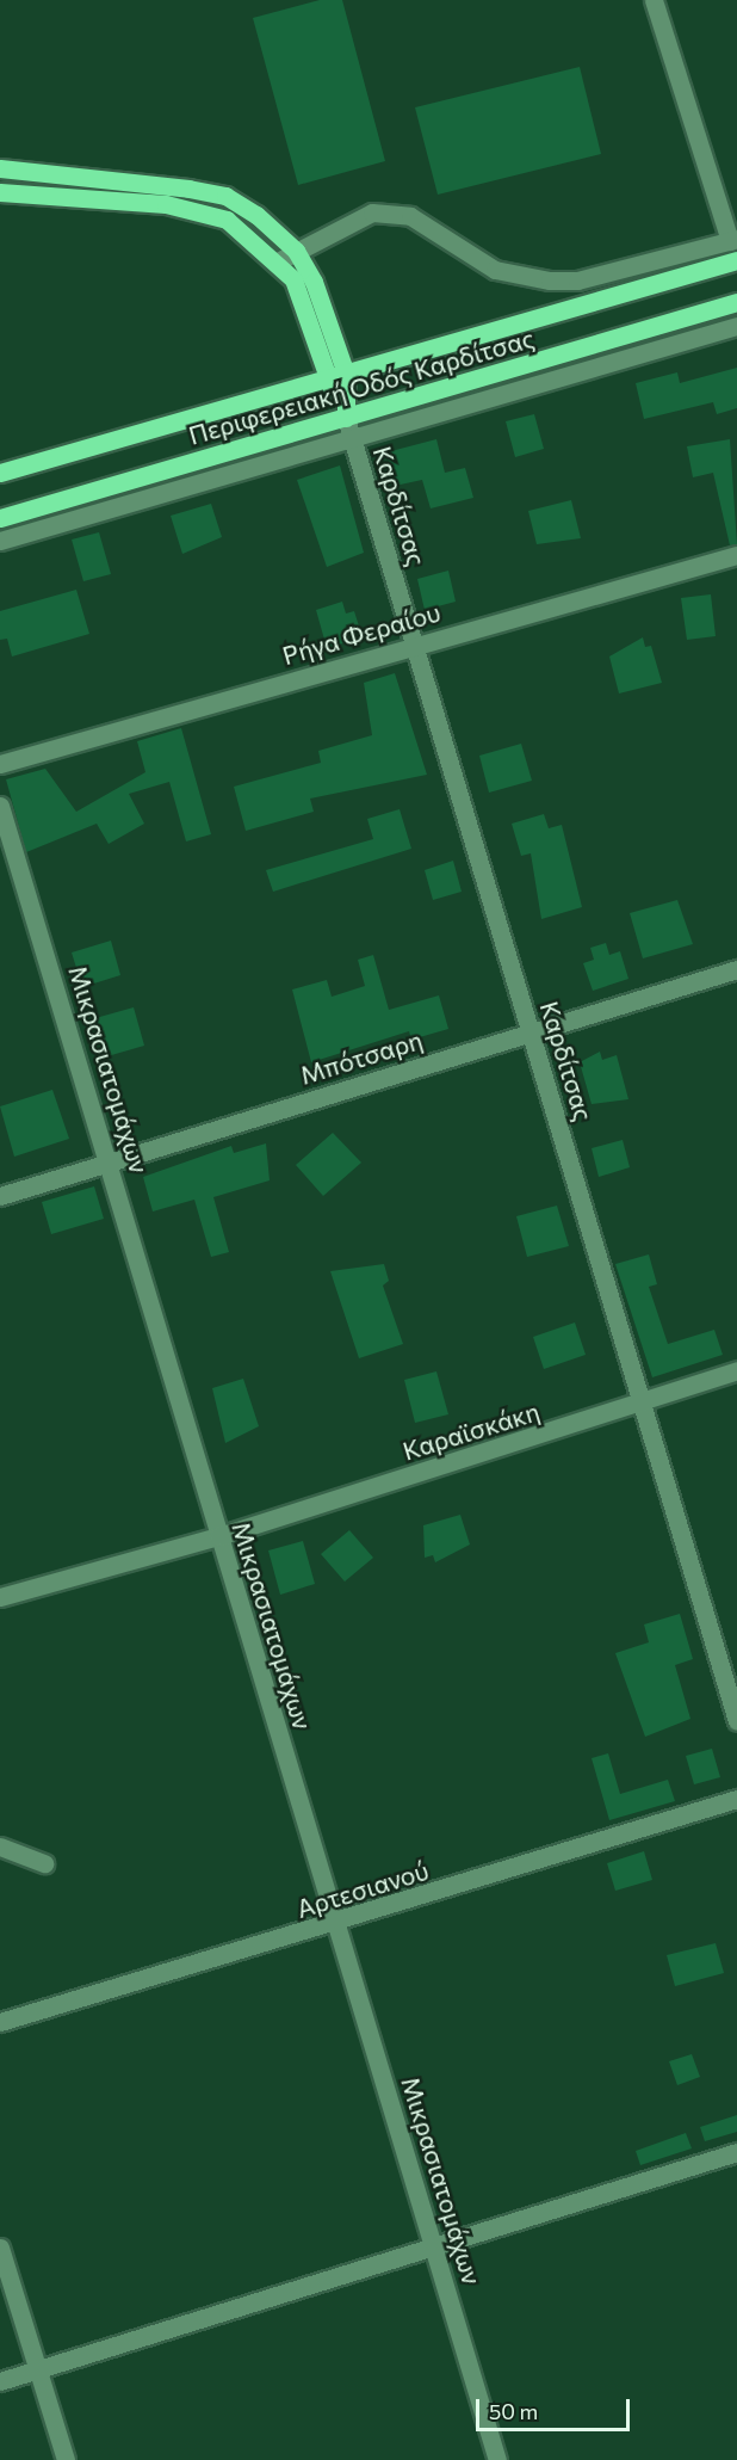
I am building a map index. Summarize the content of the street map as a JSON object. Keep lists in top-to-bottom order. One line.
{"streets":{"main road":["Περιφερειακή Οδός Καρδίτσας"],"street":["Καρδίτσας","Ρήγα Φεραίου","Μπότσαρη","Μικρασιατομάχων","Καραϊσκάκη","Αρτεσιανού"]},"crossings":[["Περιφερειακή Οδός Καρδίτσας","Καρδίτσας"],["Καρδίτσας","Ρήγα Φεραίου"],["Καρδίτσας","Μπότσαρη"],["Καρδίτσας","Καραϊσκάκη"],["Μπότσαρη","Μικρασιατομάχων"],["Μικρασιατομάχων","Καραϊσκάκη"],["Μικρασιατομάχων","Αρτεσιανού"]],"scale_bar":"50 m"}
